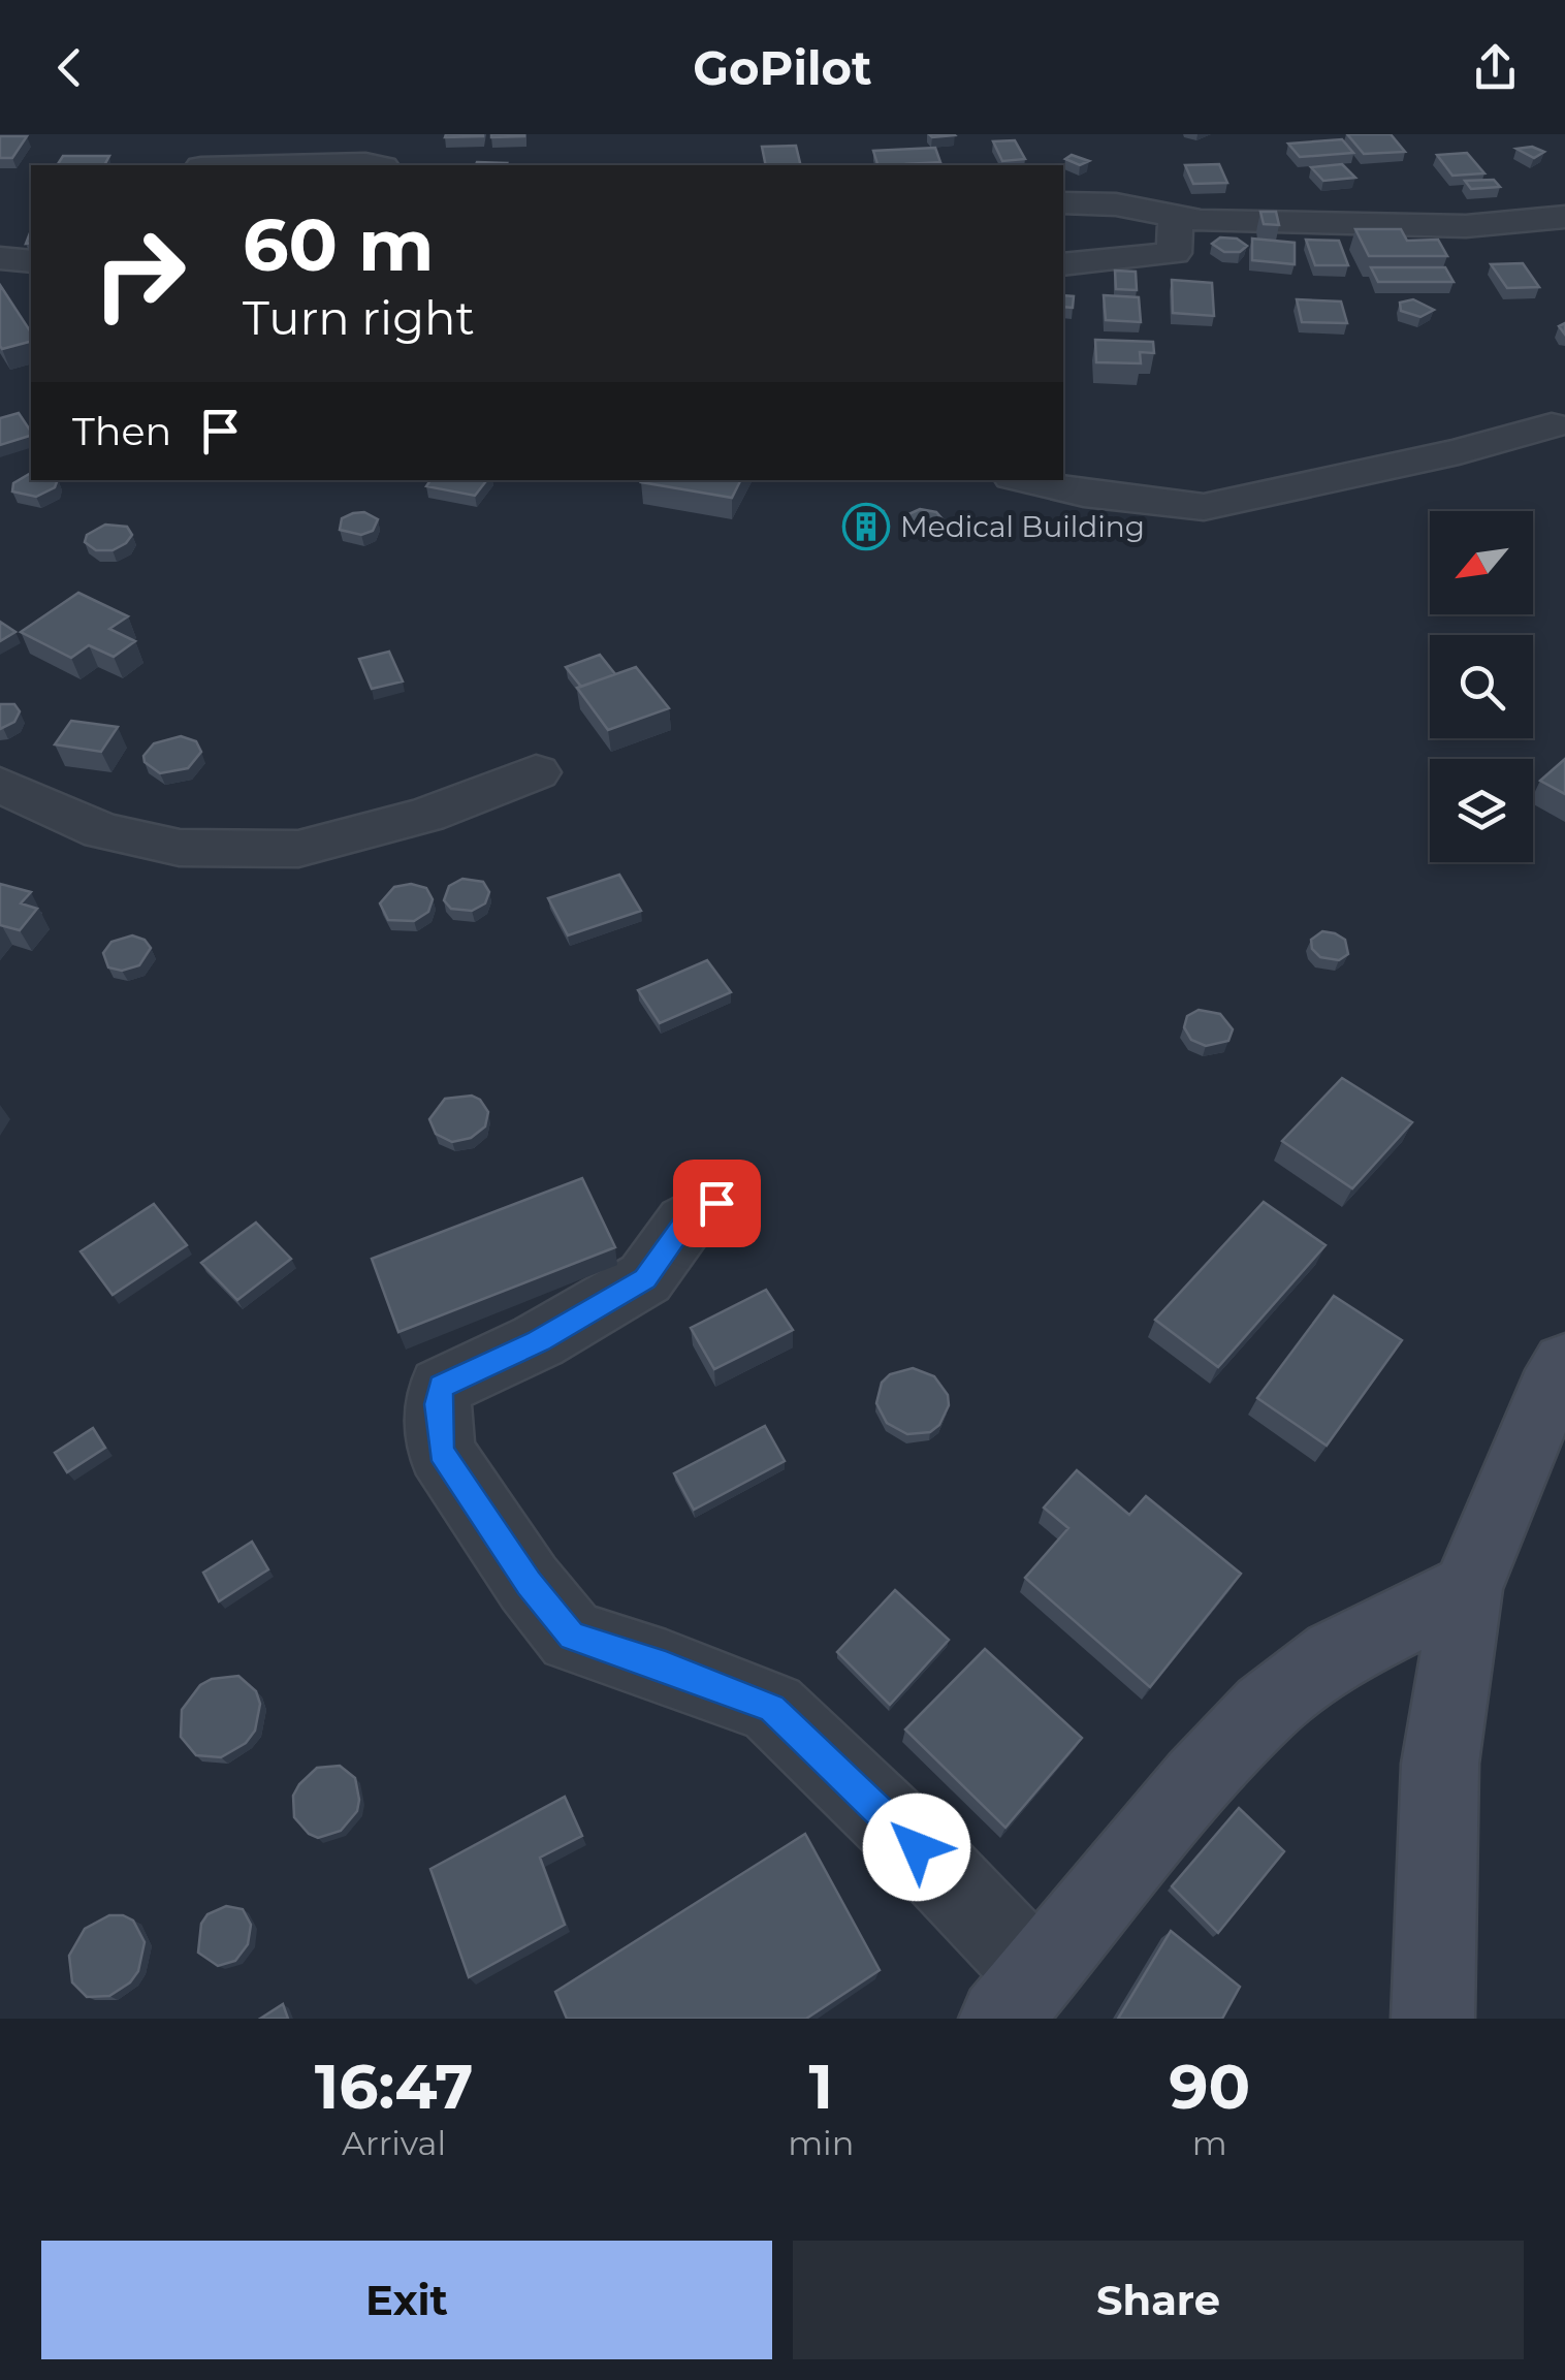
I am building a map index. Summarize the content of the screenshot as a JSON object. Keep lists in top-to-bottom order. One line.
{"places":{"building":["Medical Building"]},"north":"bottom left","page":{"header":"GoPilot","turn":["60 m","Turn right"],"then":"Then","eta":["16:47","Arrival","1","min","90","m"],"buttons":["Exit","Share"]}}
